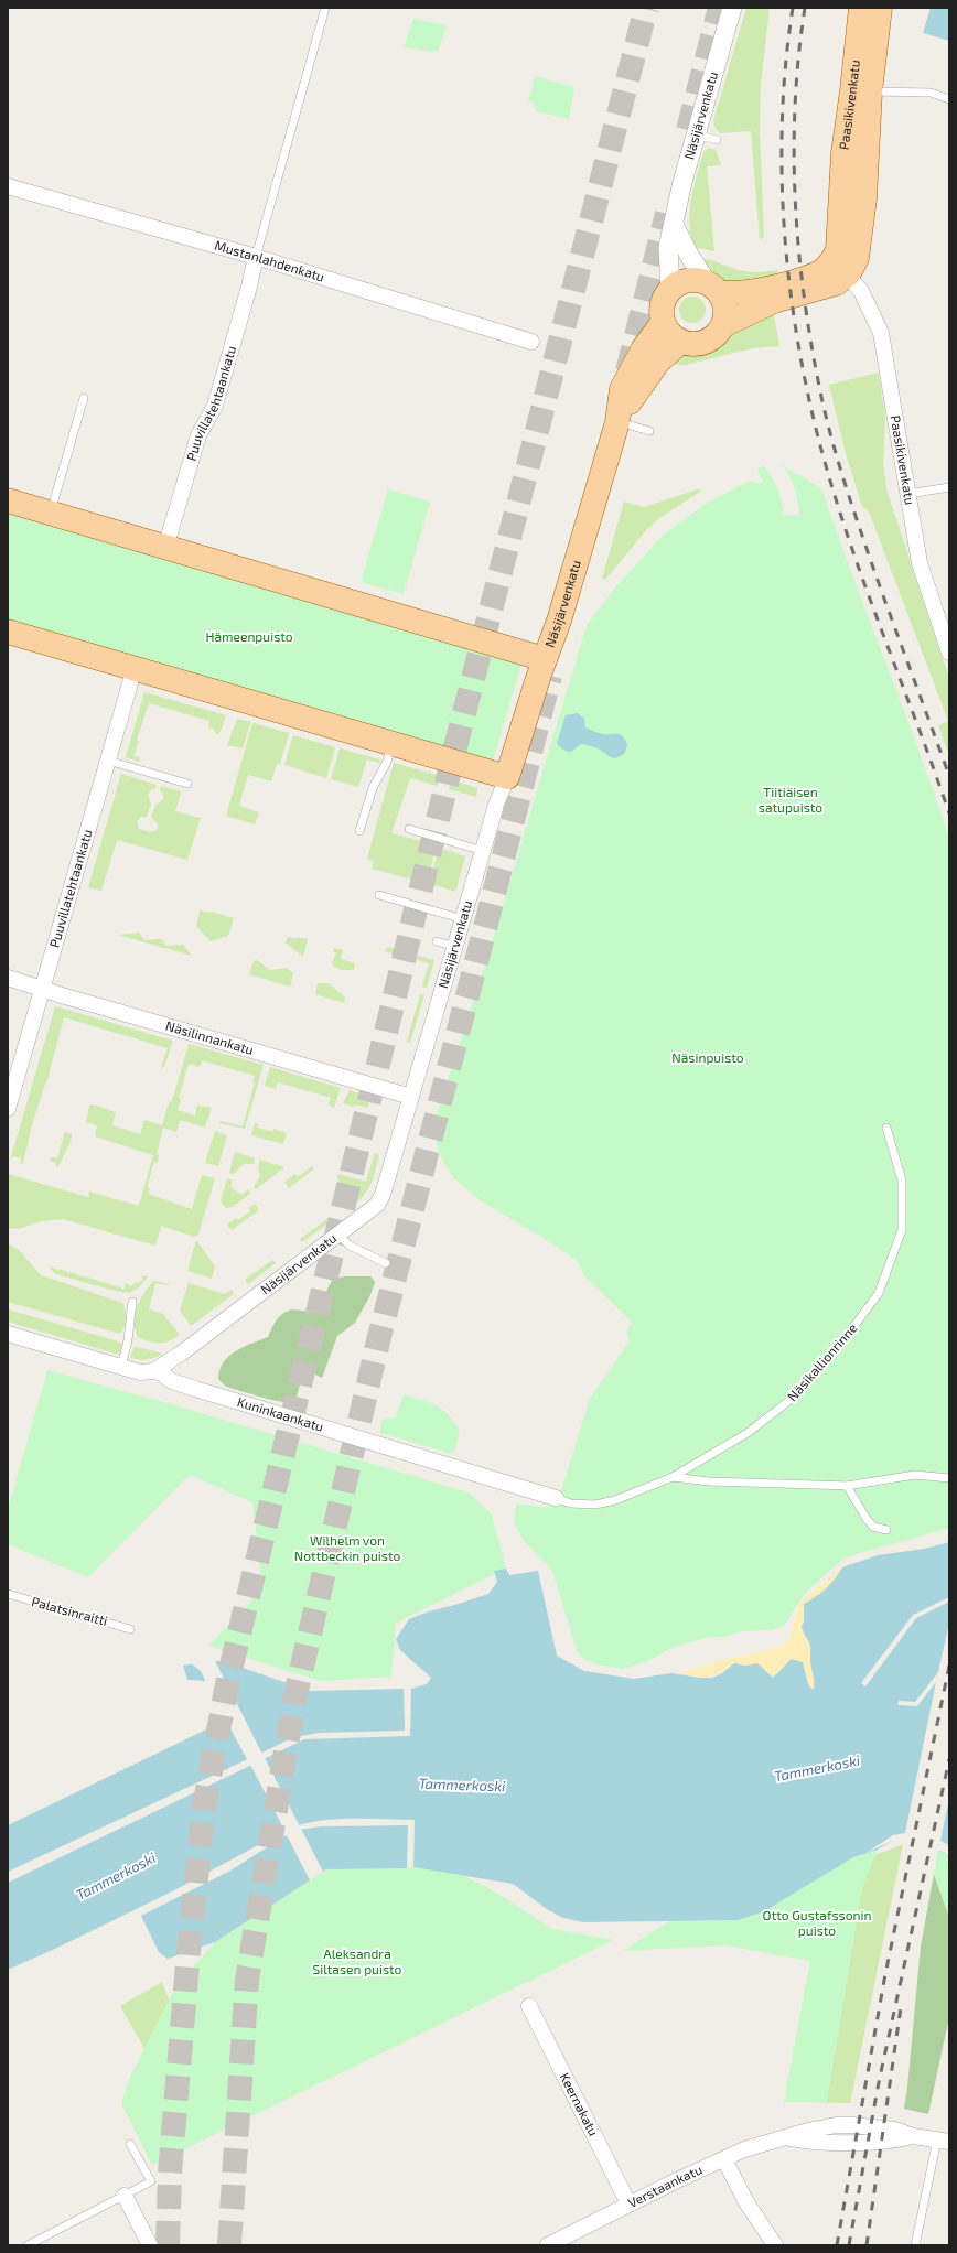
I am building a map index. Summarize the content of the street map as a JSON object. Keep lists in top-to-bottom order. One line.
{"streets":{"main road":["Paasikivenkatu","Näsijärvenkatu"],"street":["Mustanlahdenkatu","Puuvillatehtaankatu","Näsilinnankatu","Kuninkaankatu","Keernakatu","Verstaankatu"],"lane":["Näsikallionrinne","Palatsinraitti"]},"crossings":[["Näsijärvenkatu","Näsilinnankatu"],["Näsijärvenkatu","Kuninkaankatu"],["Mustanlahdenkatu","Puuvillatehtaankatu"],["Puuvillatehtaankatu","Näsilinnankatu"],["Näsikallionrinne","Kuninkaankatu"],["Keernakatu","Verstaankatu"]],"water":["Tammerkoski"],"parks":["Hämeenpuisto","Tiitiäisen satupuisto","Näsinpuisto","Wilhelm von Nottbeckin puisto","Otto Gustafssonin puisto","Aleksandra Siltasen puisto"]}
